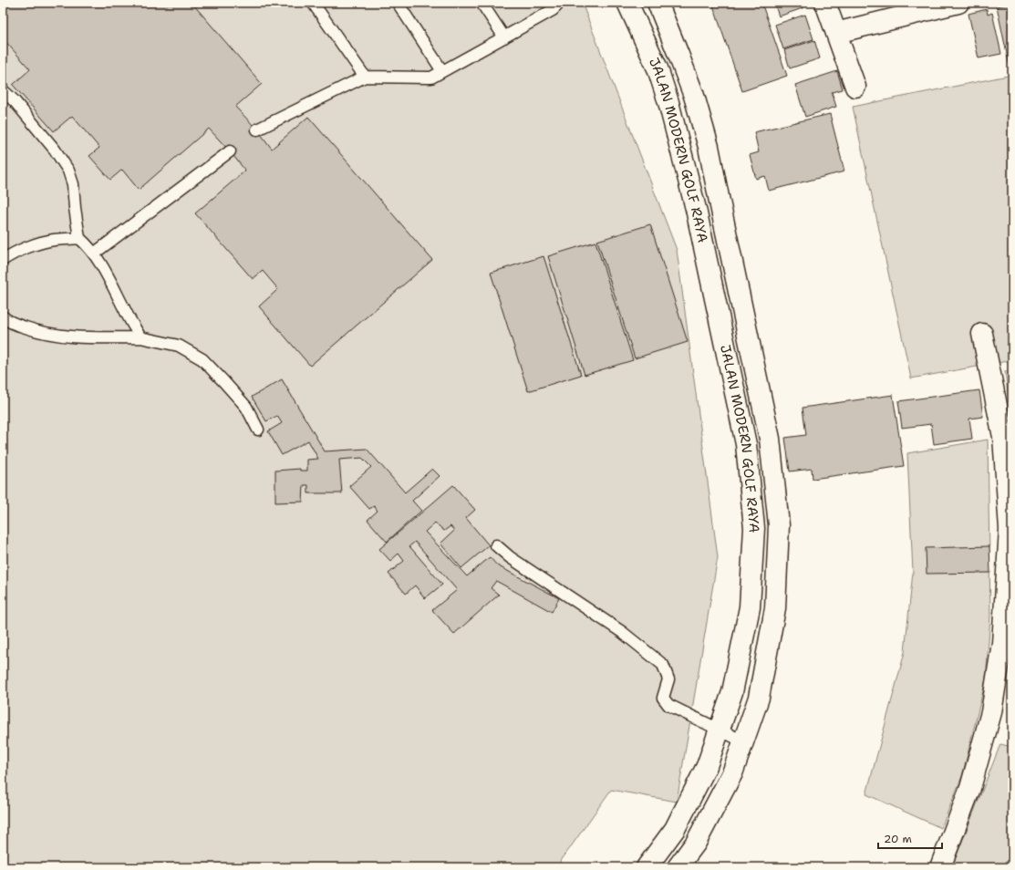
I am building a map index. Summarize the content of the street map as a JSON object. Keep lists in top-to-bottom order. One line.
{"streets":{"street":["JALAN MODERN GOLF RAYA"]},"scale_bar":"20 m"}
